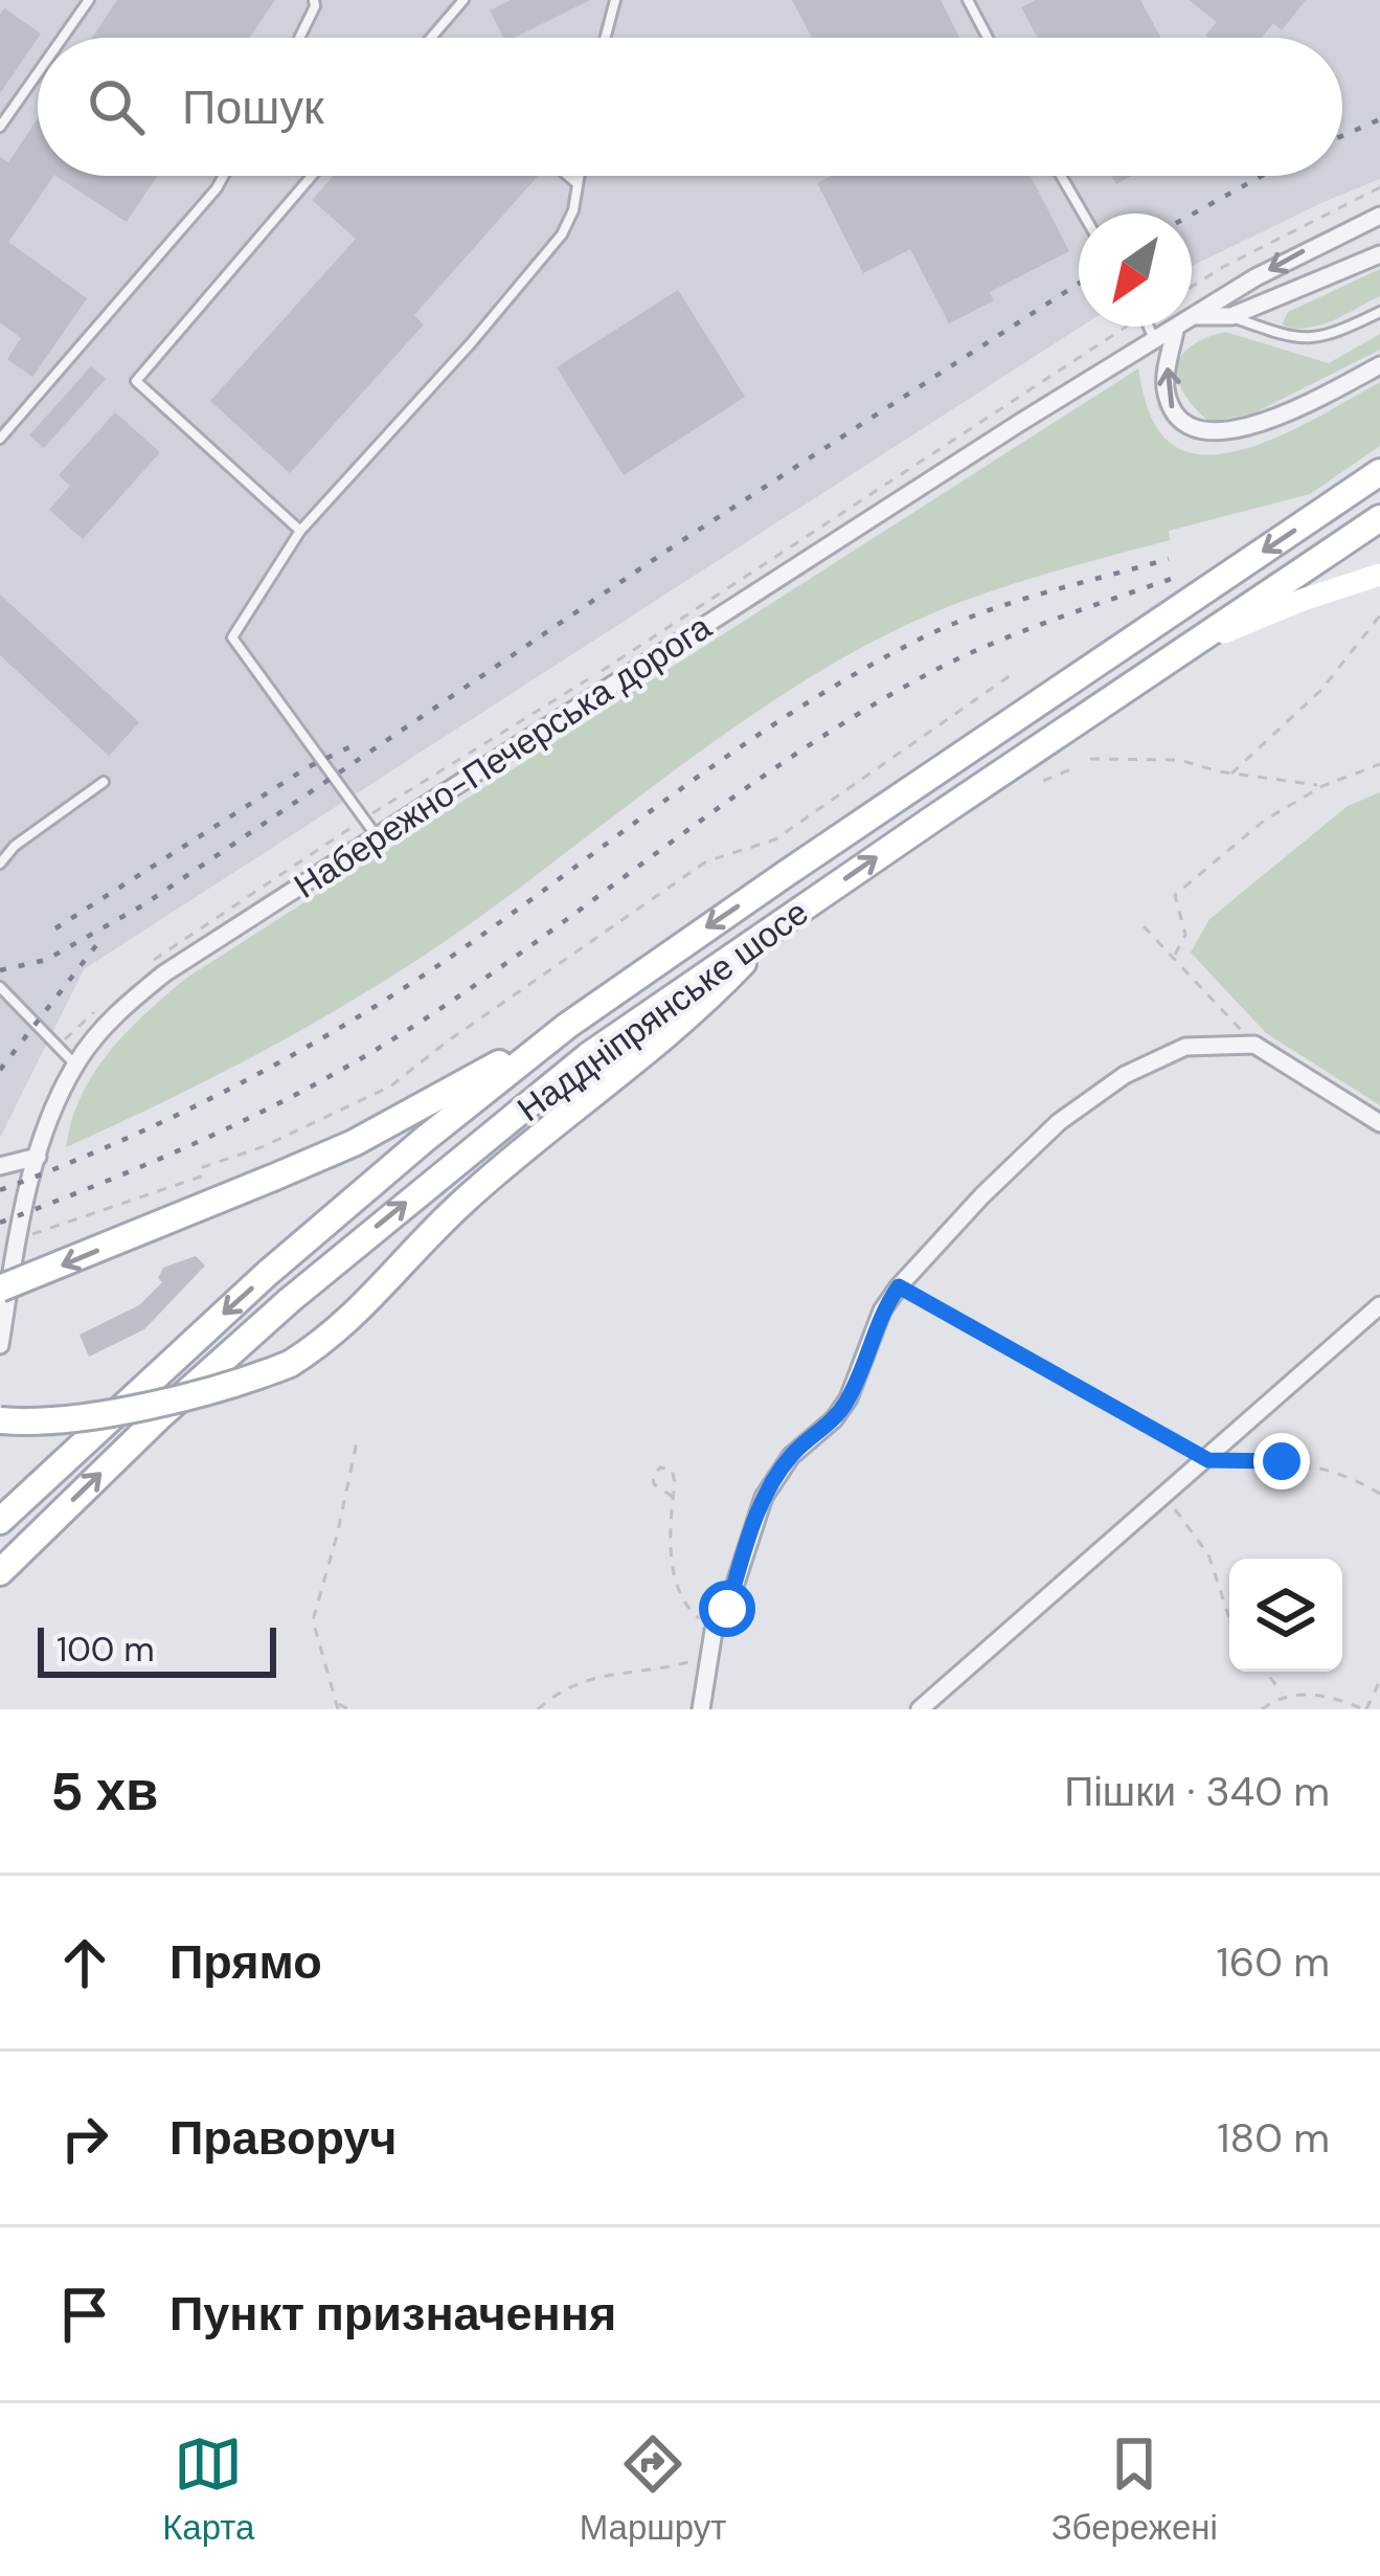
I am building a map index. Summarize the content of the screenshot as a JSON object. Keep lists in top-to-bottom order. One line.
{"streets":{"main road":["Наддніпрянське шосе"],"street":["Набережно-Печерська дорога"]},"scale_bar":"100 m","north":"bottom left","page":{"search":"Пошук","scale":"100 m","heading":["5 хв","Пішки · 340 m"],"list":[["Прямо","160 m"],["Праворуч","180 m"],"Пункт призначення"],"nav":["Карта","Маршрут","Збережені"]}}
